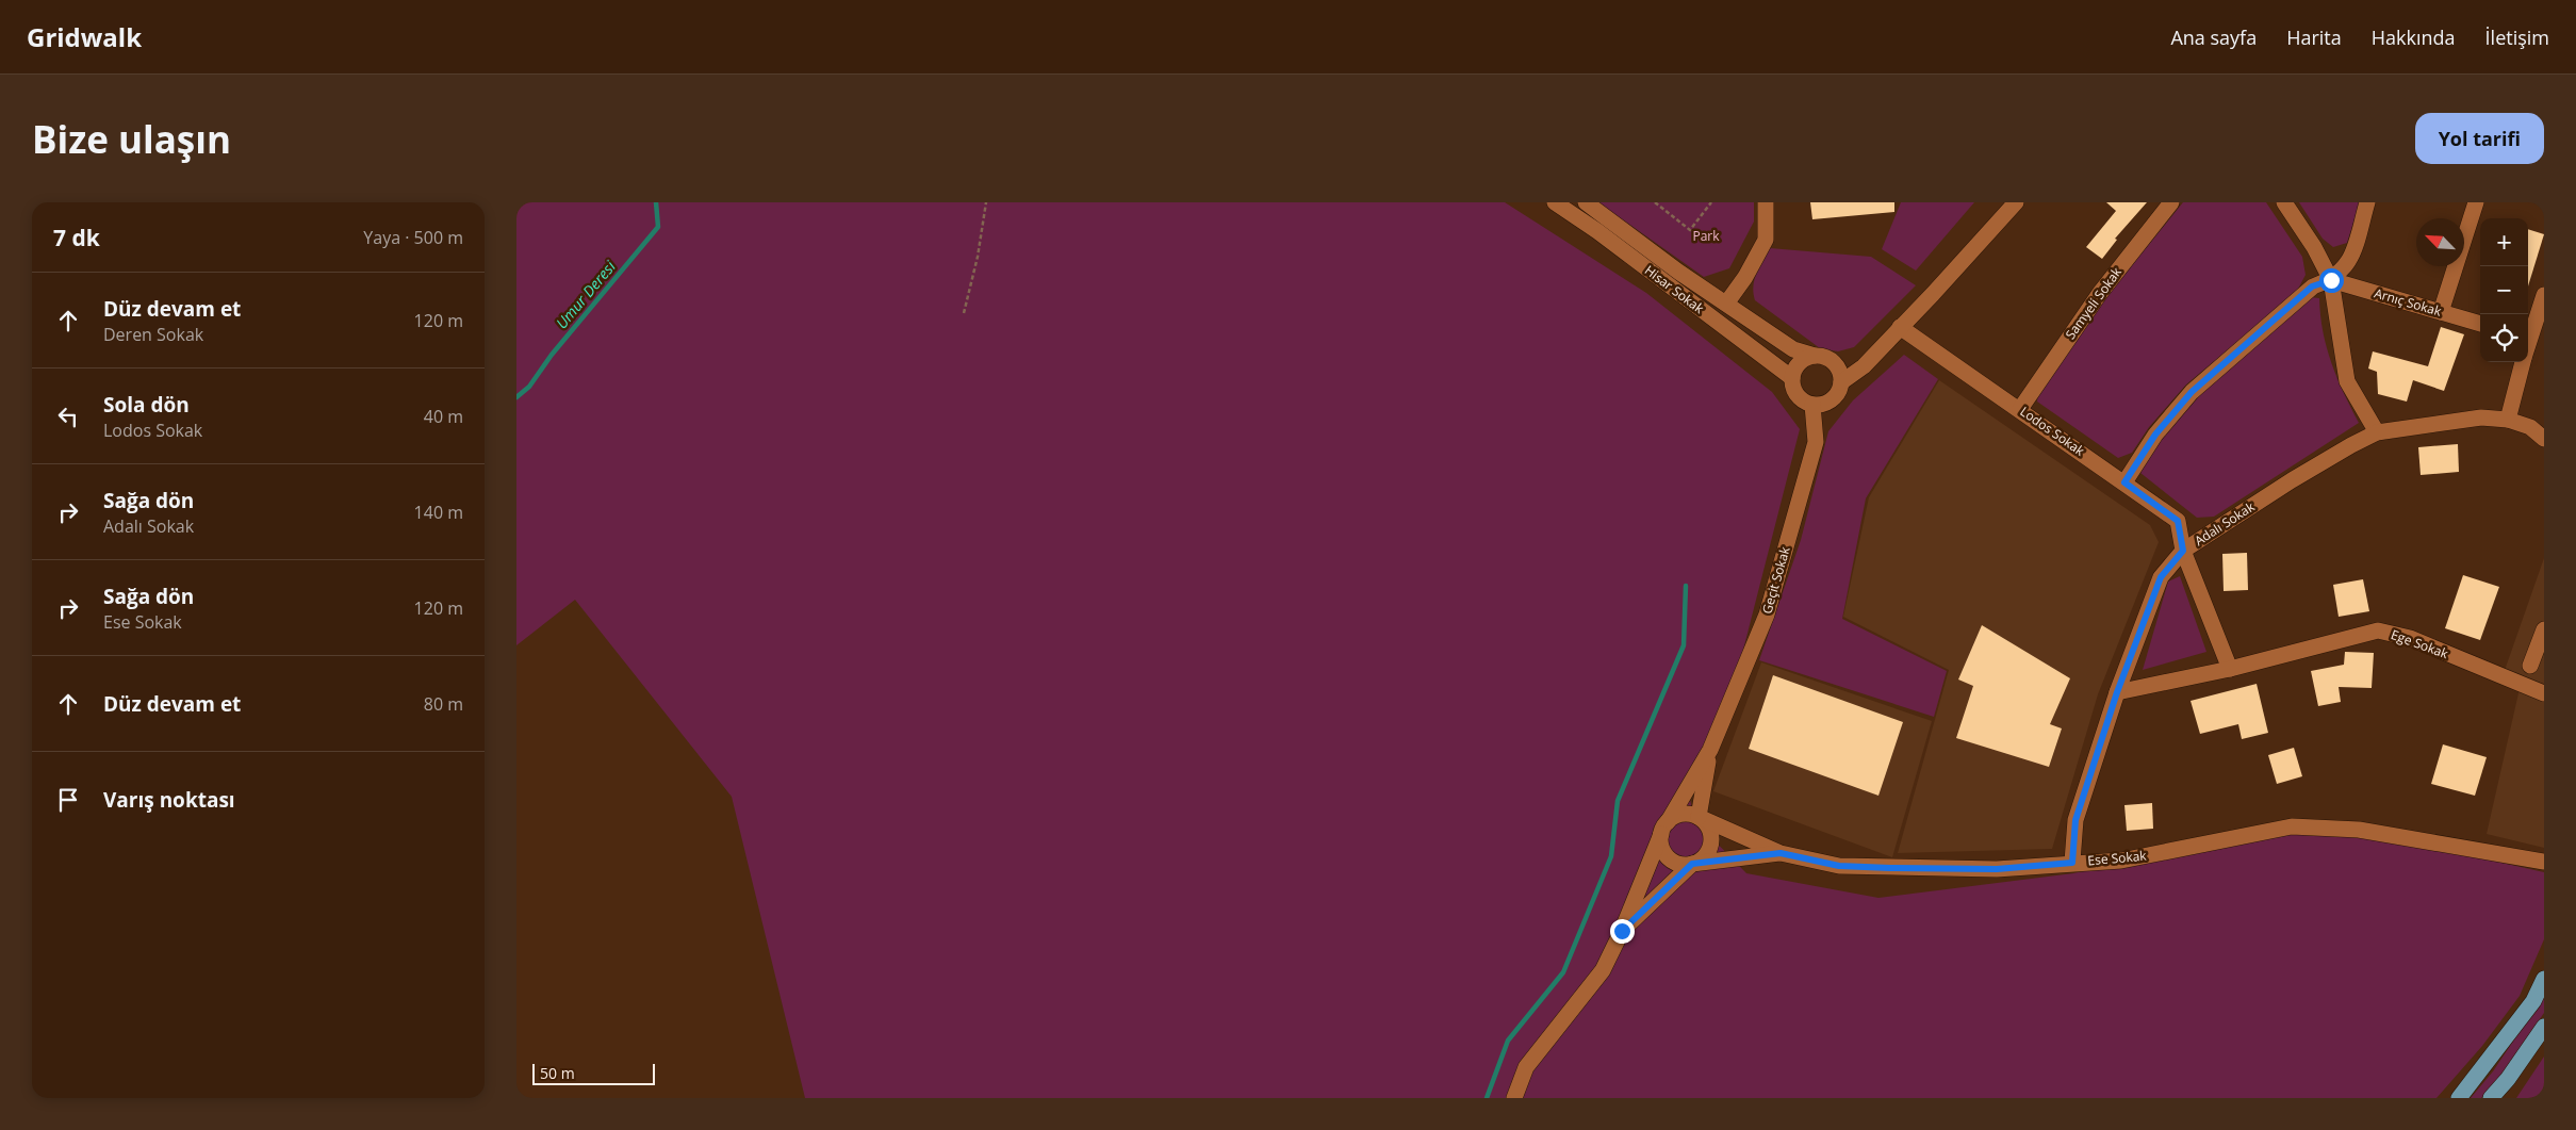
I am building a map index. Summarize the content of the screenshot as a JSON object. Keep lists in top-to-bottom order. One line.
{"streets":{"street":["Hisar Sokak","Arnıç Sokak","Samyeli Sokak","Lodos Sokak","Adalı Sokak","Geçit Sokak","Ege Sokak","Ese Sokak"]},"crossings":[["Hisar Sokak","Geçit Sokak"],["Samyeli Sokak","Lodos Sokak"],["Lodos Sokak","Adalı Sokak"],["Adalı Sokak","Ege Sokak"],["Adalı Sokak","Ese Sokak"]],"water":["Umur Deresi"],"parks":["Park"],"scale_bar":"50 m","north":"top left","page":{"header":"Gridwalk","nav":["Ana sayfa","Harita","Hakkında","İletişim"],"buttons":"Yol tarifi","title":"Bize ulaşın","heading":["7 dk","Yaya · 500 m"],"map_buttons":["+","−"],"list":[["Düz devam et","Deren Sokak","120 m"],["Sola dön","Lodos Sokak","40 m"],["Sağa dön","Adalı Sokak","140 m"],["Sağa dön","Ese Sokak","120 m"],["Düz devam et","80 m"],"Varış noktası"],"scale":"50 m"}}
